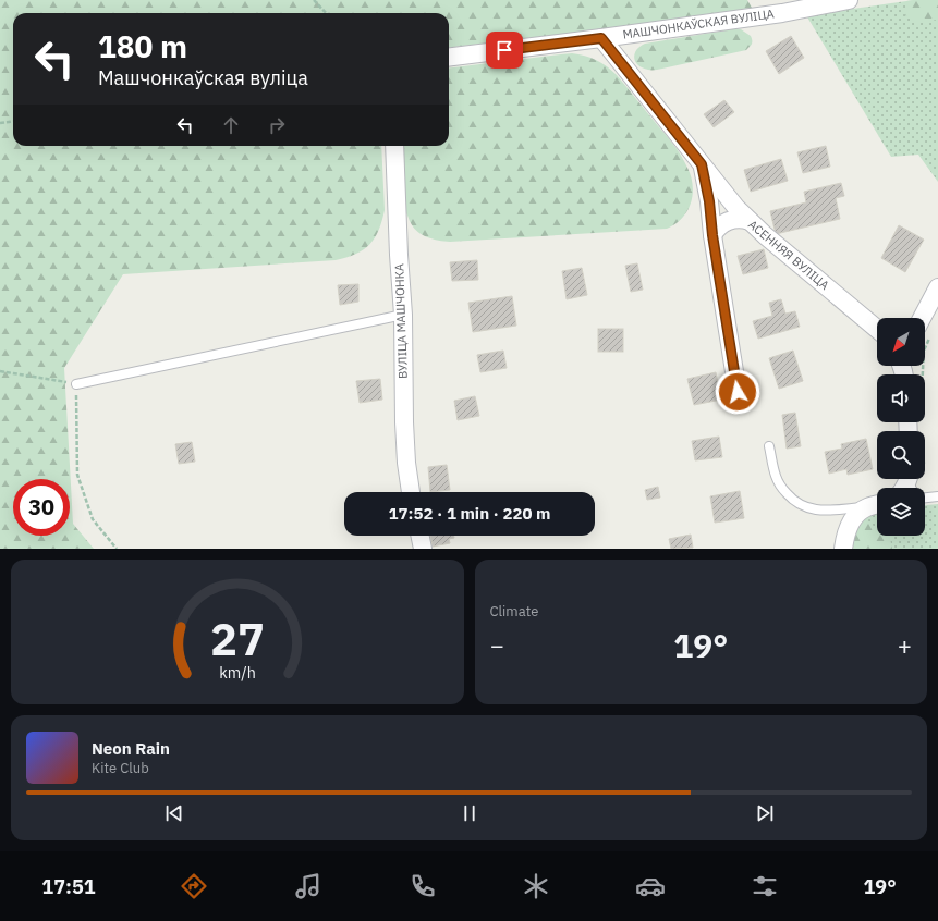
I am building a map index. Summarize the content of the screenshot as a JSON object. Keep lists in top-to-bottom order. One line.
{"streets":{"street":["МАШЧОНКАЎСКАЯ ВУЛІЦА","АСЕННЯЯ ВУЛІЦА","ВУЛІЦА МАШЧОНКА"]},"crossings":[["МАШЧОНКАЎСКАЯ ВУЛІЦА","АСЕННЯЯ ВУЛІЦА"]],"north":"bottom left","page":{"turn":["180 m","Машчонкаўская вуліца"],"limit":"30","trip":"17:52 · 1 min · 220 m","tile":"Climate","heat":["−","19°","+"],"song":["Neon Rain","Kite Club"],"tabs":["17:51","19°"],"gauge":["27","km/h"]}}
